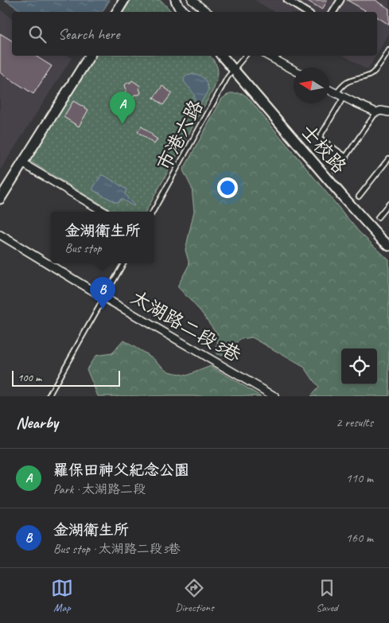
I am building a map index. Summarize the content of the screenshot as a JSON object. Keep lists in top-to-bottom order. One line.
{"streets":{"street":["士校路","太湖路二段3巷"],"lane":["市港六路"]},"crossings":[["市港六路","士校路"]],"scale_bar":"100 m","north":"left","page":{"search":"Search here","pins":["A","B"],"popup":["金湖衛生所","Bus stop"],"scale":"100 m","heading":["Nearby","2 results"],"list":[{"mark":"A","name":"羅保田神父紀念公園","note":"Park · 太湖路二段","value":"110 m"},{"mark":"B","name":"金湖衛生所","note":"Bus stop · 太湖路二段3巷","value":"160 m"}],"nav":["Map","Directions","Saved"]}}
